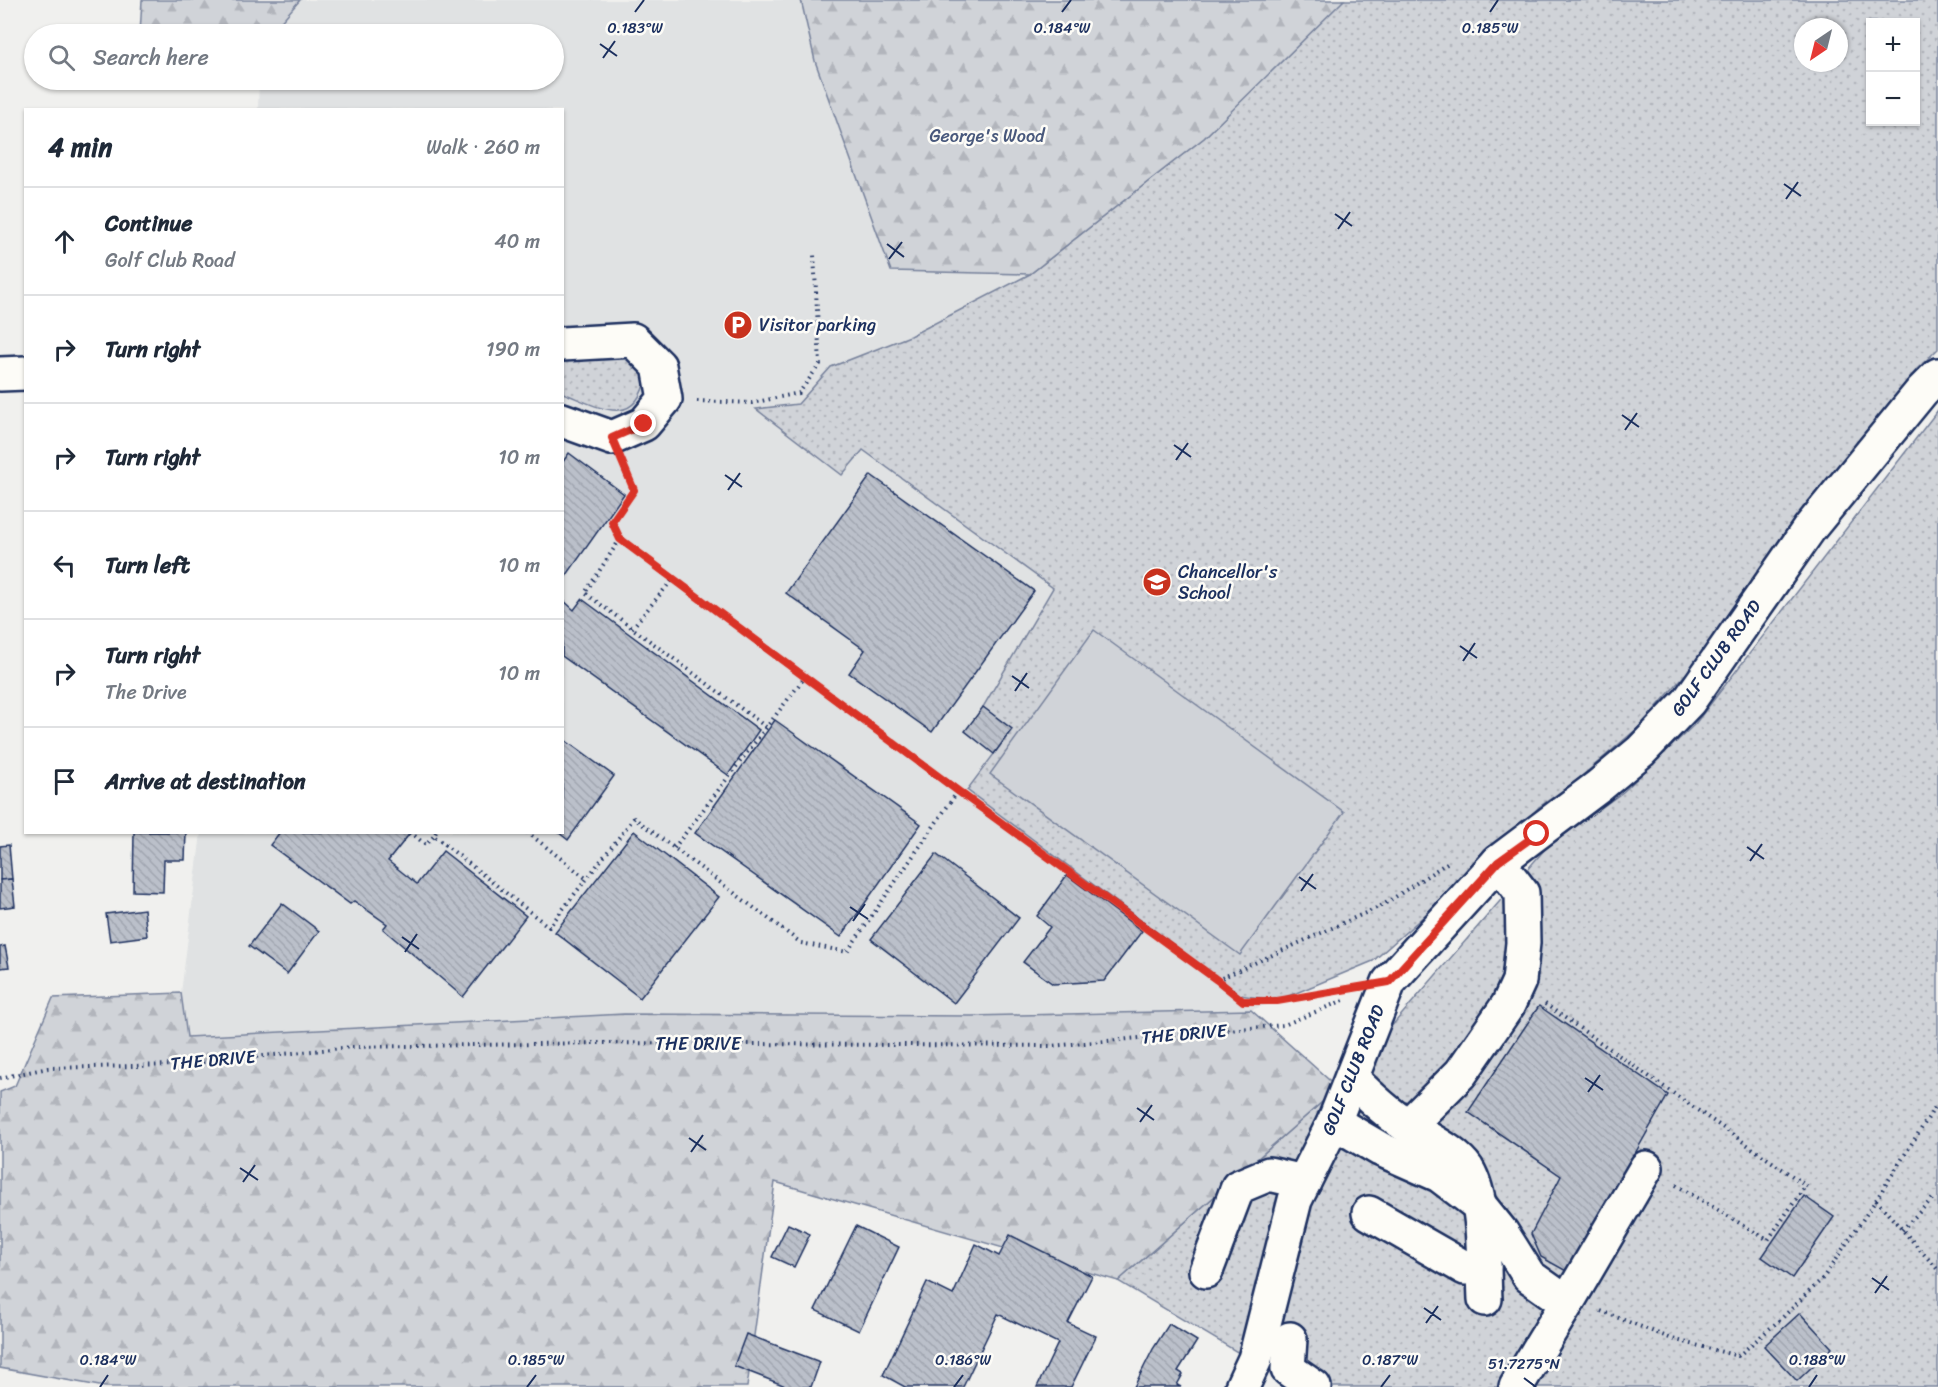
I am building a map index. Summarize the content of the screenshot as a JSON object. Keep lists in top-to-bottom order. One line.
{"streets":{"street":["GOLF CLUB ROAD"],"path":["THE DRIVE"]},"crossings":[["GOLF CLUB ROAD","THE DRIVE"]],"parks":["George's Wood"],"places":{"parking":["Visitor parking"],"school or university":["Chancellor's School"]},"north":"bottom left","page":{"map_buttons":["+","−"],"search":"Search here","heading":["4 min","Walk · 260 m"],"list":[["Continue","Golf Club Road","40 m"],["Turn right","190 m"],["Turn right","10 m"],["Turn left","10 m"],["Turn right","The Drive","10 m"],"Arrive at destination"]},"coordinates":["0.183°W","0.184°W","0.185°W","0.186°W","0.187°W","0.188°W","51.7275°N"]}
